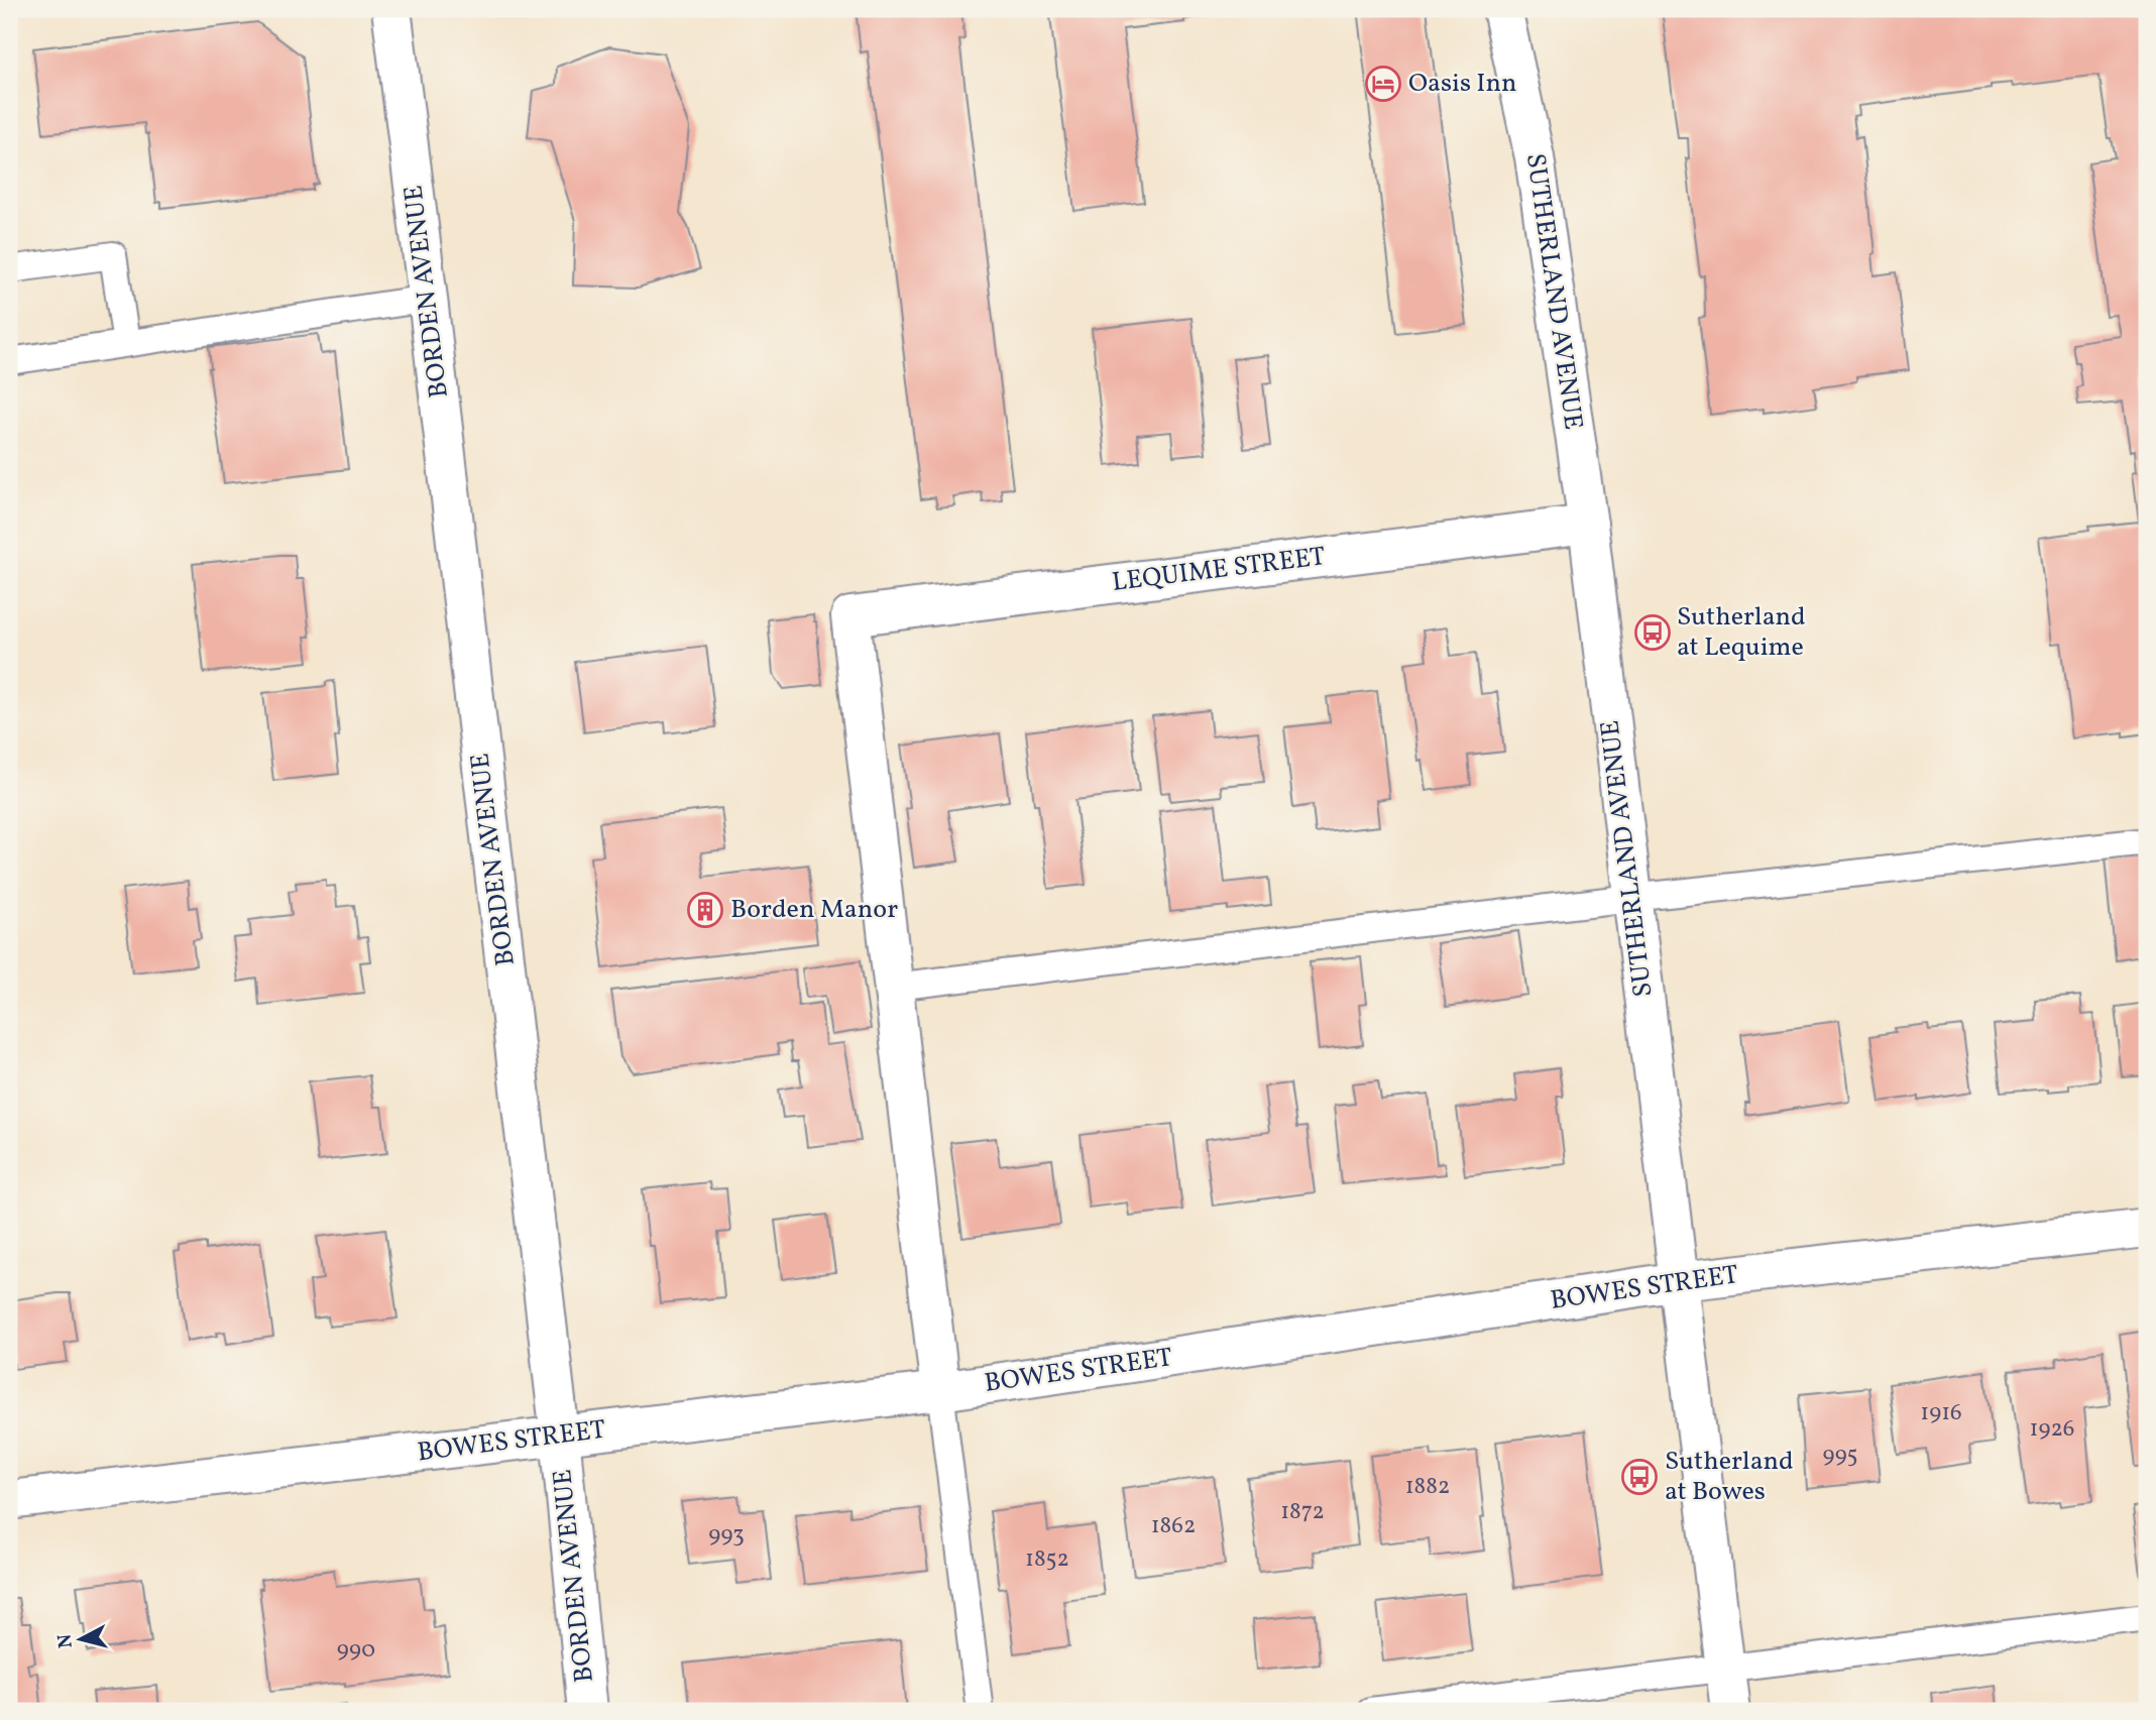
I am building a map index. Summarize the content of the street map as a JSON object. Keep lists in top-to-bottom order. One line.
{"streets":{"street":["BORDEN AVENUE","SUTHERLAND AVENUE","LEQUIME STREET","BOWES STREET"]},"crossings":[["BORDEN AVENUE","BOWES STREET"],["SUTHERLAND AVENUE","LEQUIME STREET"],["SUTHERLAND AVENUE","BOWES STREET"]],"places":{"hotel":["Oasis Inn"],"bus stop":["Sutherland at Lequime","Sutherland at Bowes"],"building":["Borden Manor"]},"house_numbers":["1916","1926","995","1882","1872","1862","993","1852","990"],"north":"left"}
